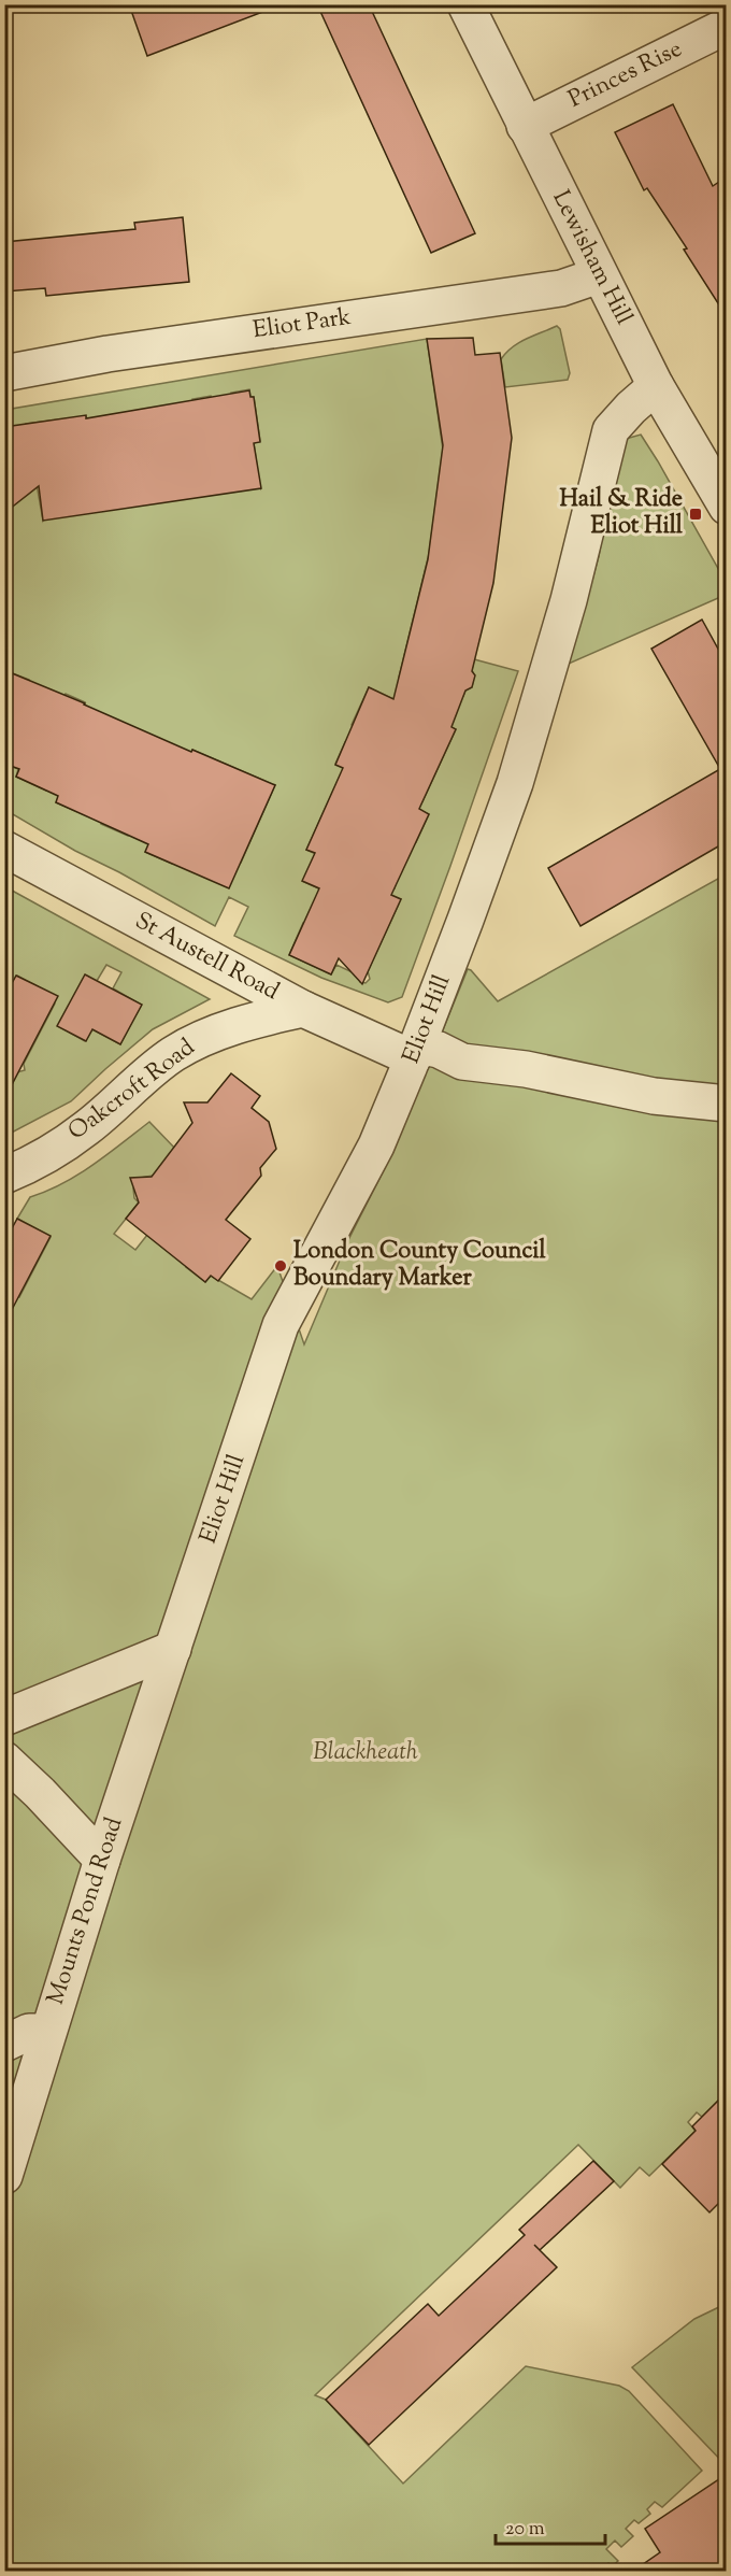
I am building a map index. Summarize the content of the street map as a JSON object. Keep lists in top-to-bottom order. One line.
{"streets":{"street":["Princes Rise","Lewisham Hill","Eliot Park","St Austell Road","Eliot Hill","Oakcroft Road","Mounts Pond Road"]},"crossings":[["Princes Rise","Lewisham Hill"],["Lewisham Hill","Eliot Park"],["Lewisham Hill","Eliot Hill"],["St Austell Road","Eliot Hill"],["St Austell Road","Oakcroft Road"],["Eliot Hill","Mounts Pond Road"]],"parks":["Blackheath"],"places":{"transit":["Hail & Ride Eliot Hill"],"other":["London County Council Boundary Marker"]},"scale_bar":"20 m"}
